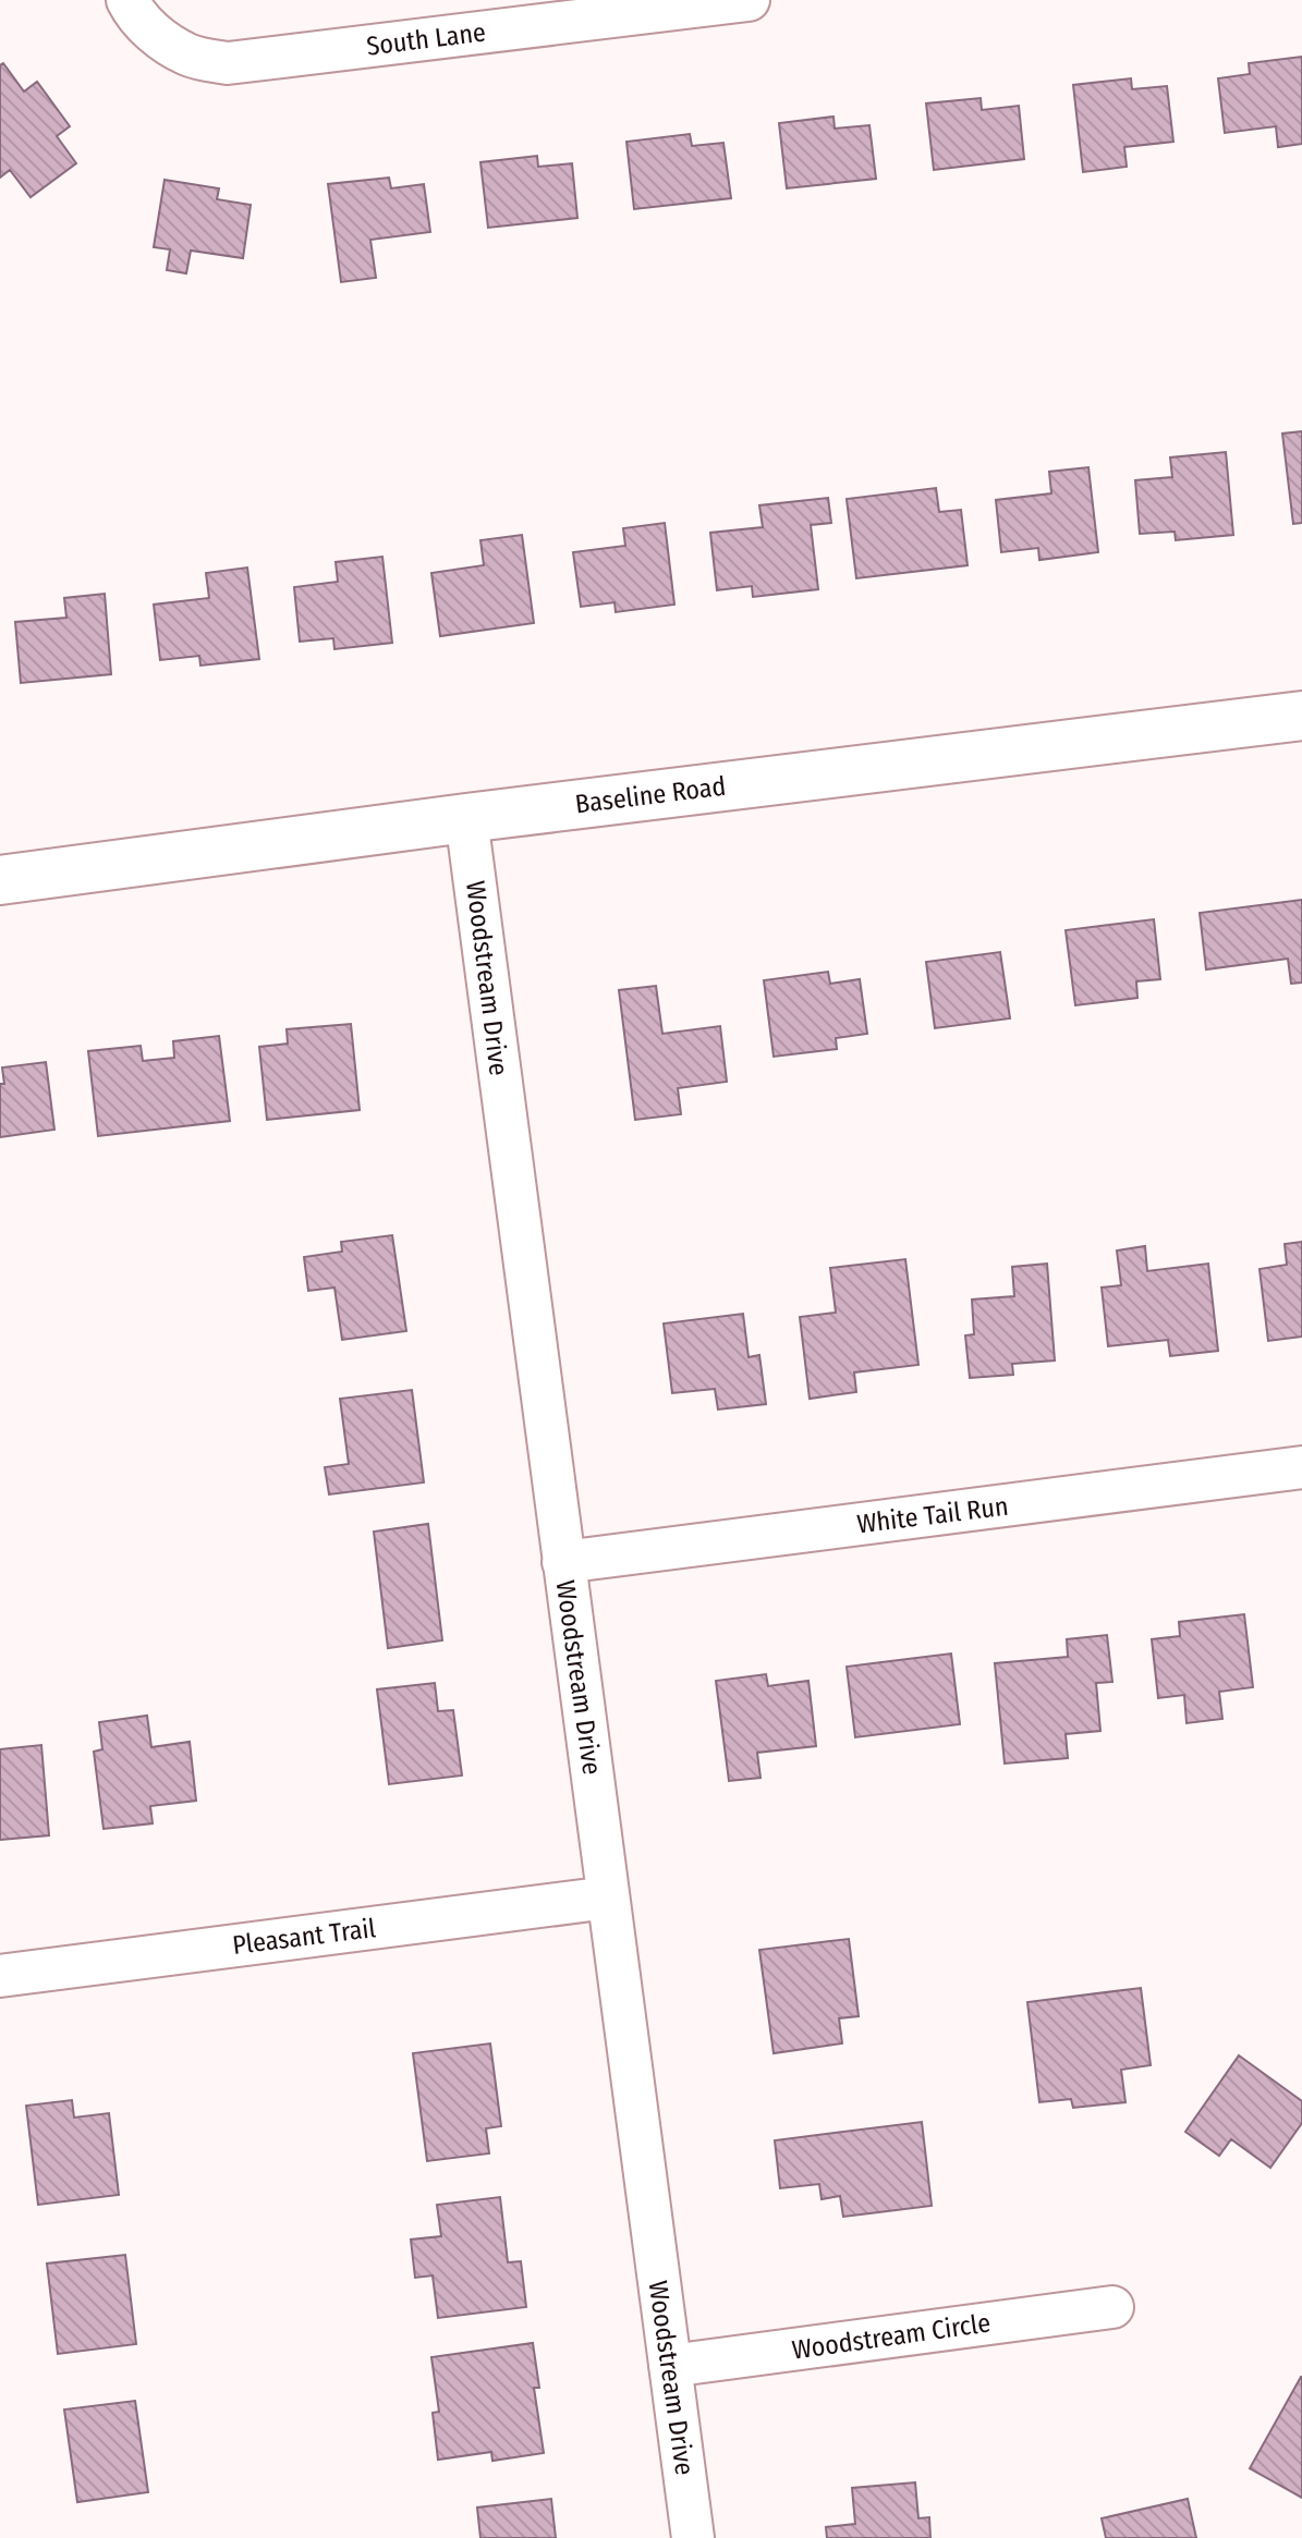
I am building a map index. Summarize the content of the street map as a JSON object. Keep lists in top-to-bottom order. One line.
{"streets":{"street":["South Lane","Baseline Road","Woodstream Drive","White Tail Run","Pleasant Trail","Woodstream Circle"]},"crossings":[["Baseline Road","Woodstream Drive"],["Woodstream Drive","White Tail Run"],["Woodstream Drive","Pleasant Trail"],["Woodstream Drive","Woodstream Circle"]]}
